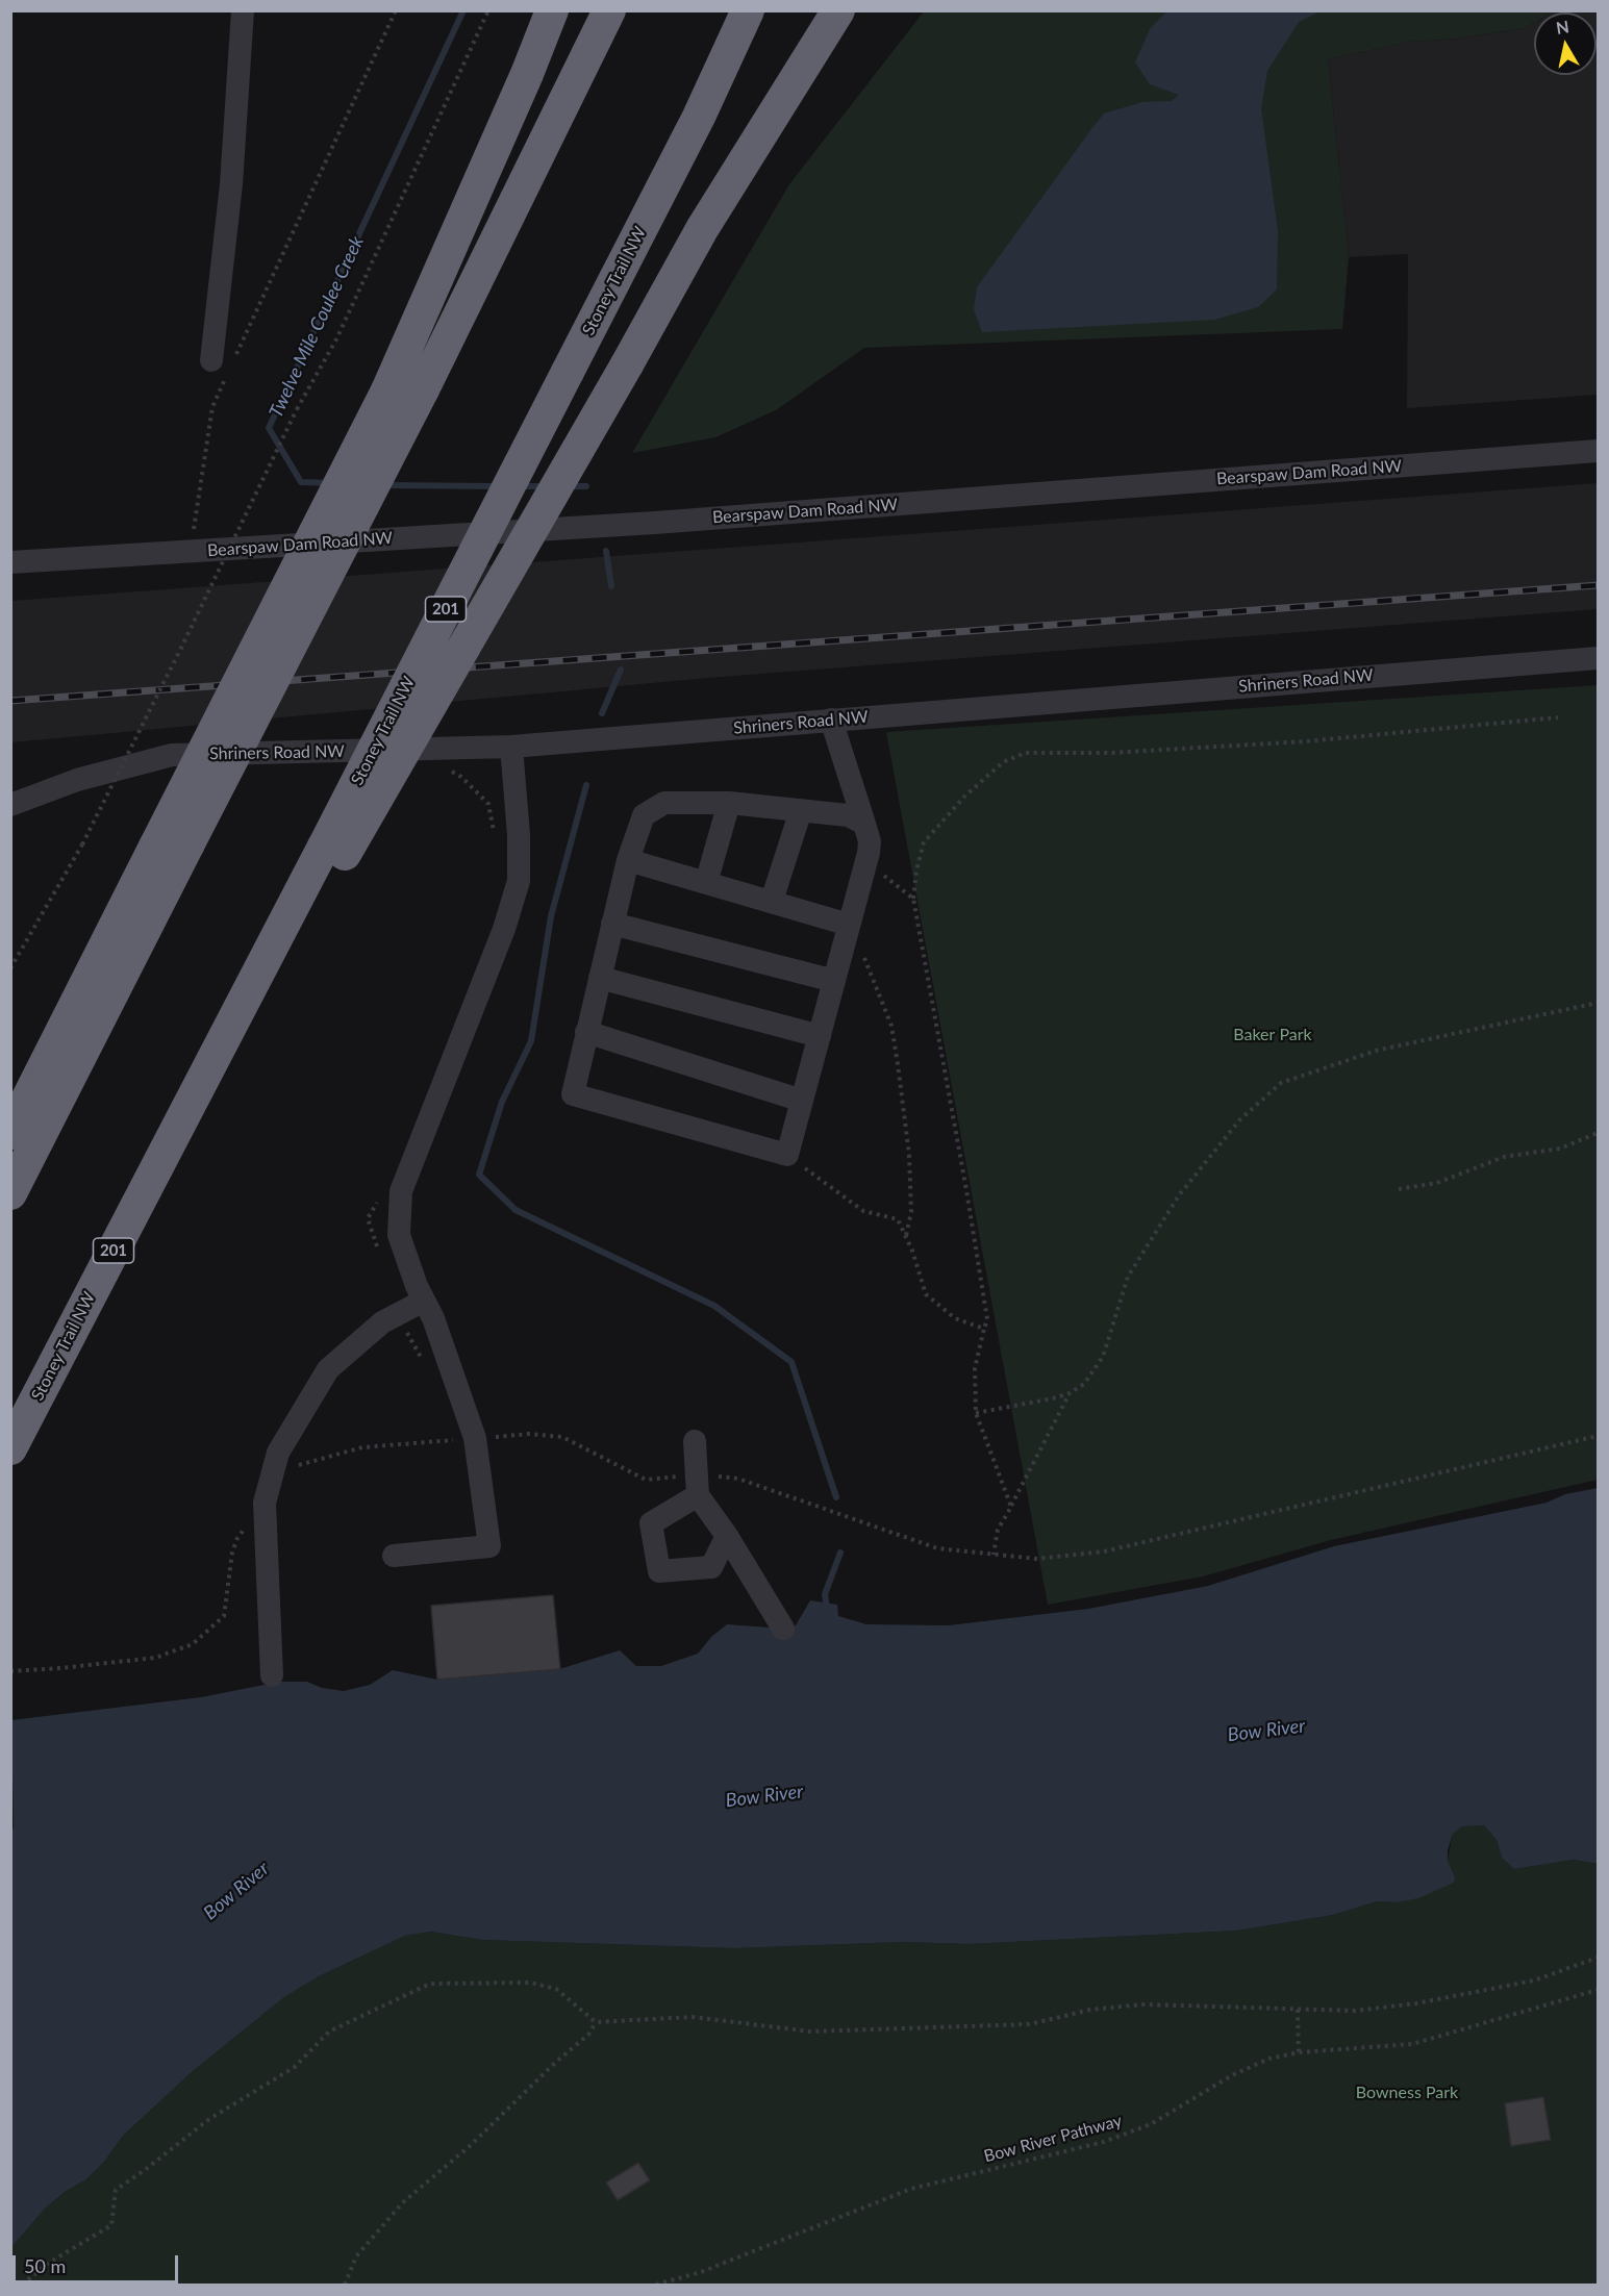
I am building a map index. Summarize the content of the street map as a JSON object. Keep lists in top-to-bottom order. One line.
{"streets":{"highway":["Stoney Trail NW","201"],"street":["Bearspaw Dam Road NW","Shriners Road NW"],"path":["Bow River Pathway"]},"water":["Twelve Mile Coulee Creek","Bow River"],"parks":["Baker Park","Bowness Park"],"scale_bar":"50 m","north":"top"}
